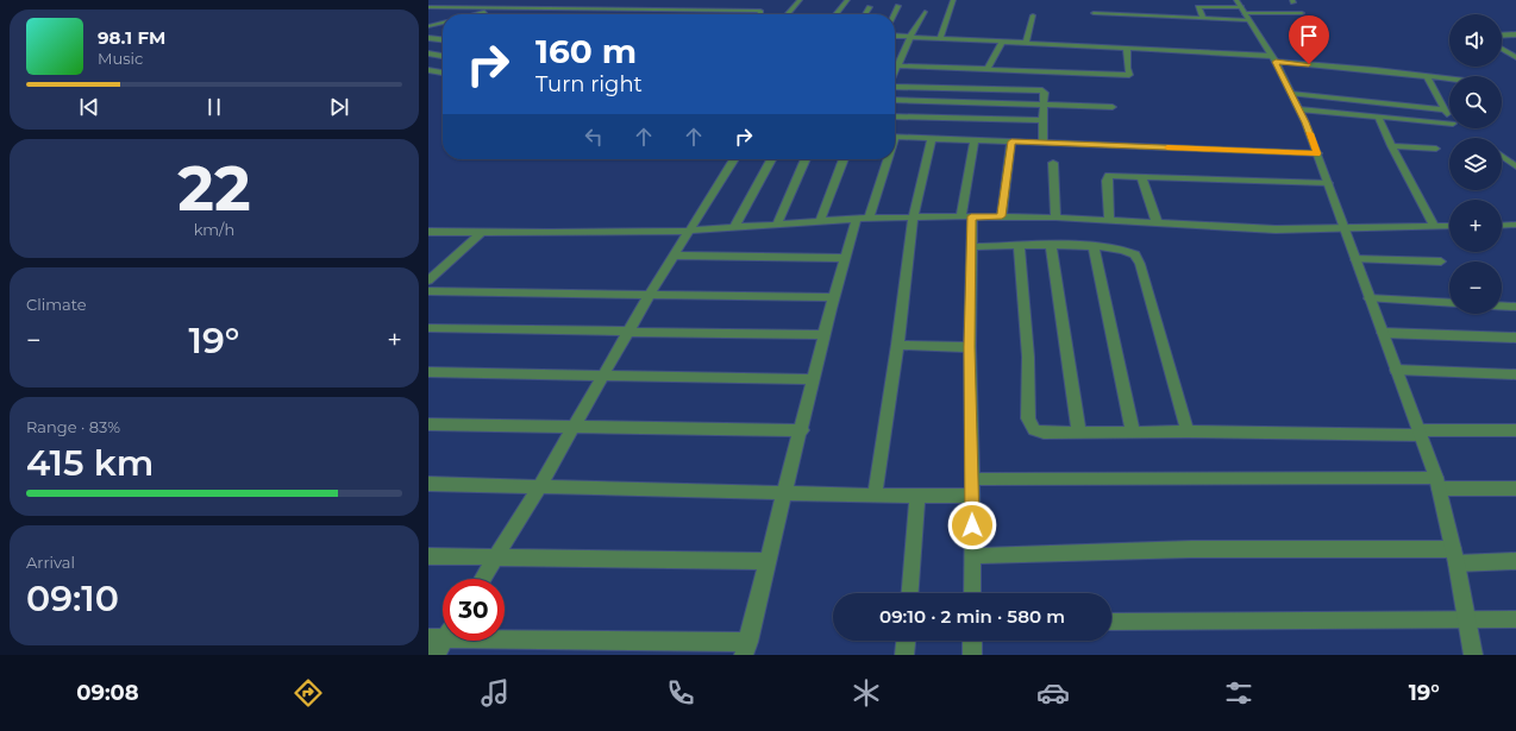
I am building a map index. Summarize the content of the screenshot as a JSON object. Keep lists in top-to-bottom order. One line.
{"page":{"map_buttons":["+","−"],"turn":["160 m","Turn right"],"song":["98.1 FM","Music"],"tile":[["22","km/h"],"Climate",["Range · 83%","415 km"],["Arrival","09:10"]],"heat":["−","19°","+"],"limit":"30","trip":"09:10 · 2 min · 580 m","tabs":["09:08","19°"]}}
